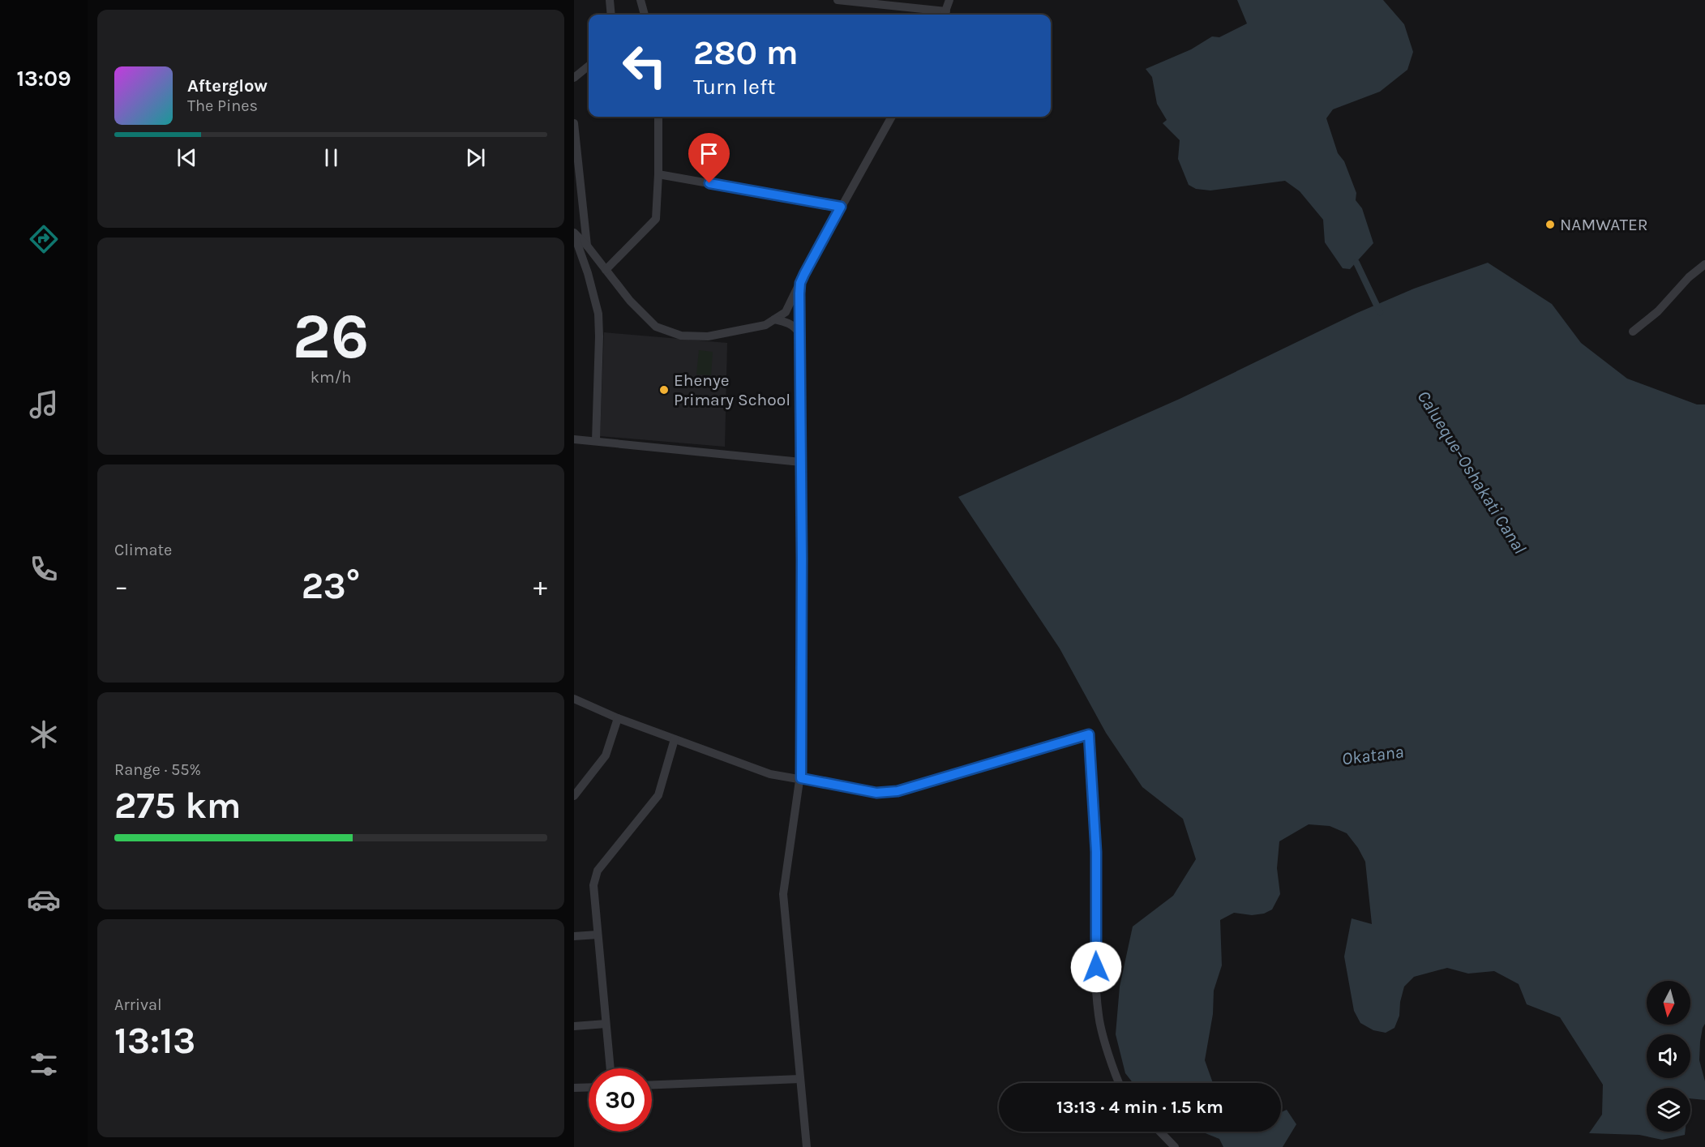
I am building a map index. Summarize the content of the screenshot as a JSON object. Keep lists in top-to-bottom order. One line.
{"water":["Calueque–Oshakati Canal","Okatana"],"places":["NAMWATER","Ehenye Primary School"],"north":"bottom","page":{"tabs":"13:09","turn":["280 m","Turn left"],"song":["Afterglow","The Pines"],"tile":[["26","km/h"],"Climate",["Range · 55%","275 km"],["Arrival","13:13"]],"heat":["−","23°","+"],"limit":"30","trip":"13:13 · 4 min · 1.5 km"}}
